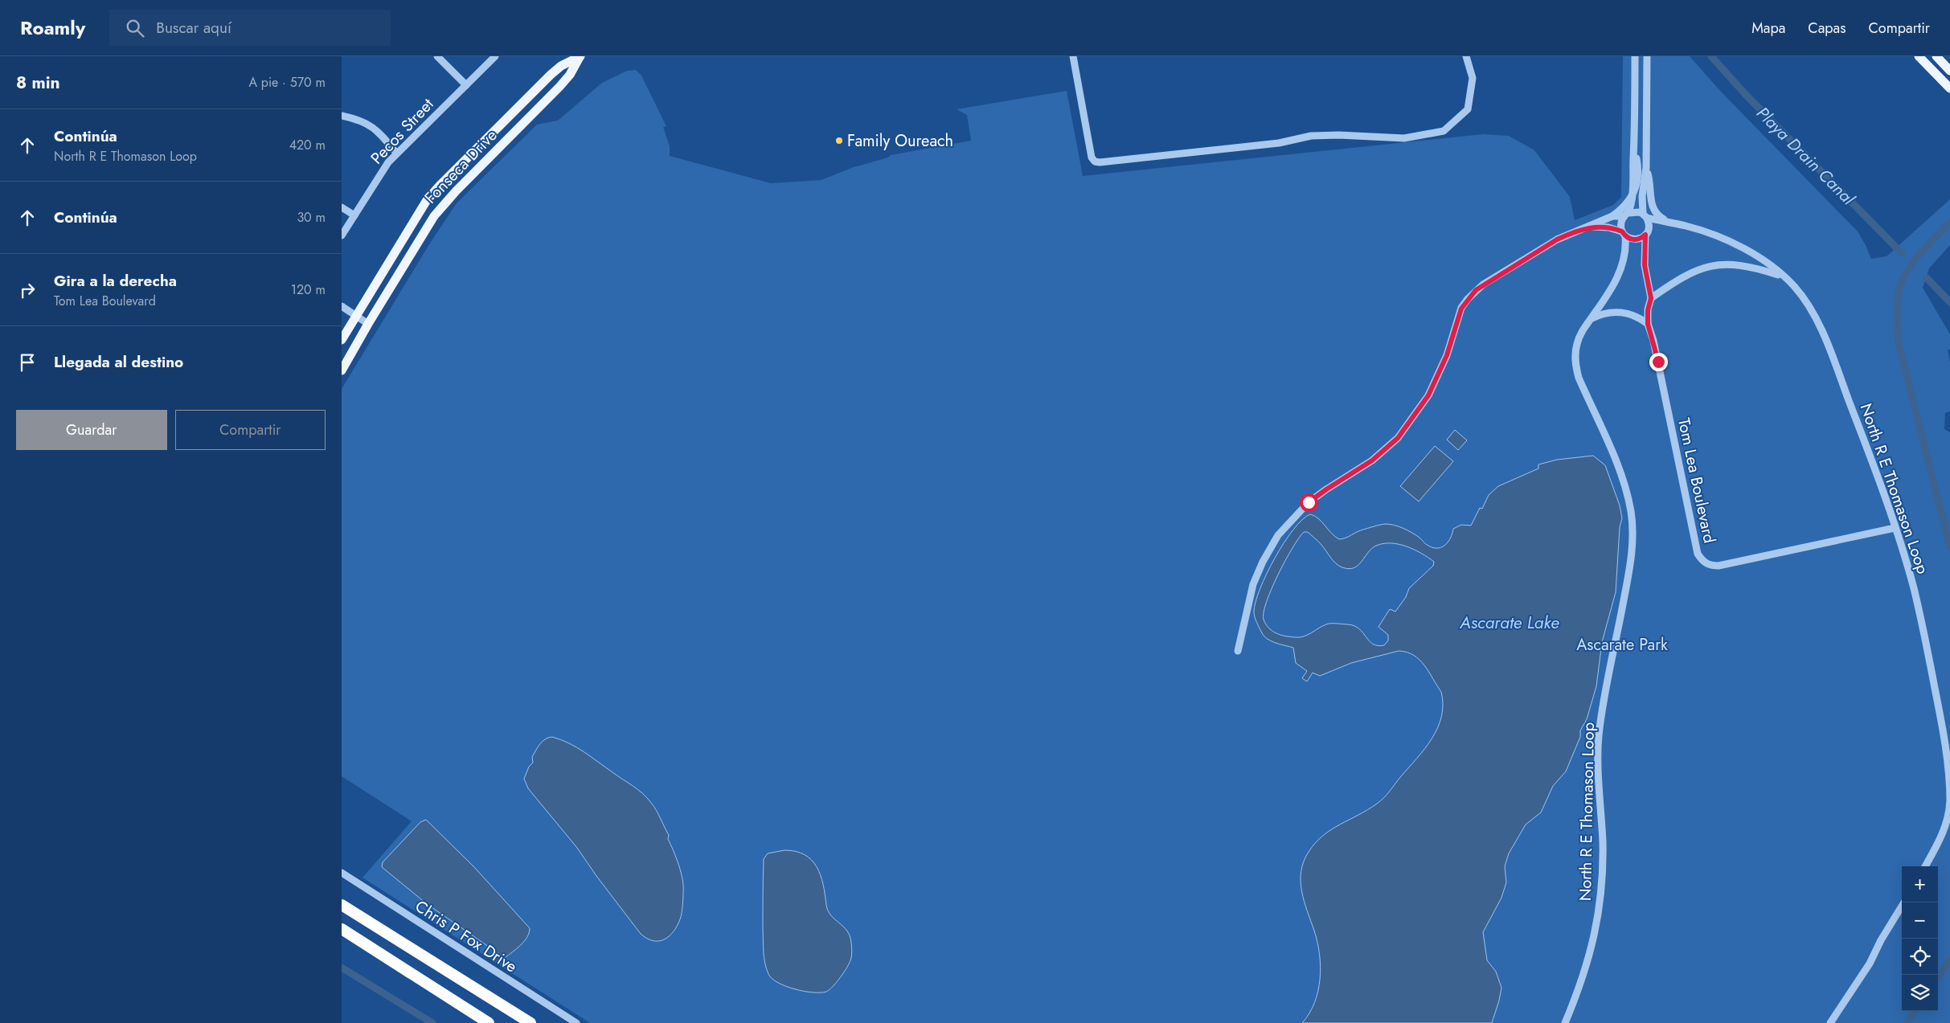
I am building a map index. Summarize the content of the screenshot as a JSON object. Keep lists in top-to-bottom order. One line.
{"streets":{"main road":["Fonseca Drive"],"street":["Pecos Street","Tom Lea Boulevard","North R E Thomason Loop","Chris P Fox Drive"]},"crossings":[["Tom Lea Boulevard","North R E Thomason Loop"]],"water":["Playa Drain Canal","Ascarate Lake"],"parks":["Ascarate Park"],"places":["Family Oureach"],"page":{"header":"Roamly","search":"Buscar aquí","nav":["Mapa","Capas","Compartir"],"heading":["8 min","A pie · 570 m"],"list":[["Continúa","North R E Thomason Loop","420 m"],["Continúa","30 m"],["Gira a la derecha","Tom Lea Boulevard","120 m"],"Llegada al destino"],"buttons":["Guardar","Compartir"],"map_buttons":["+","−"]}}
